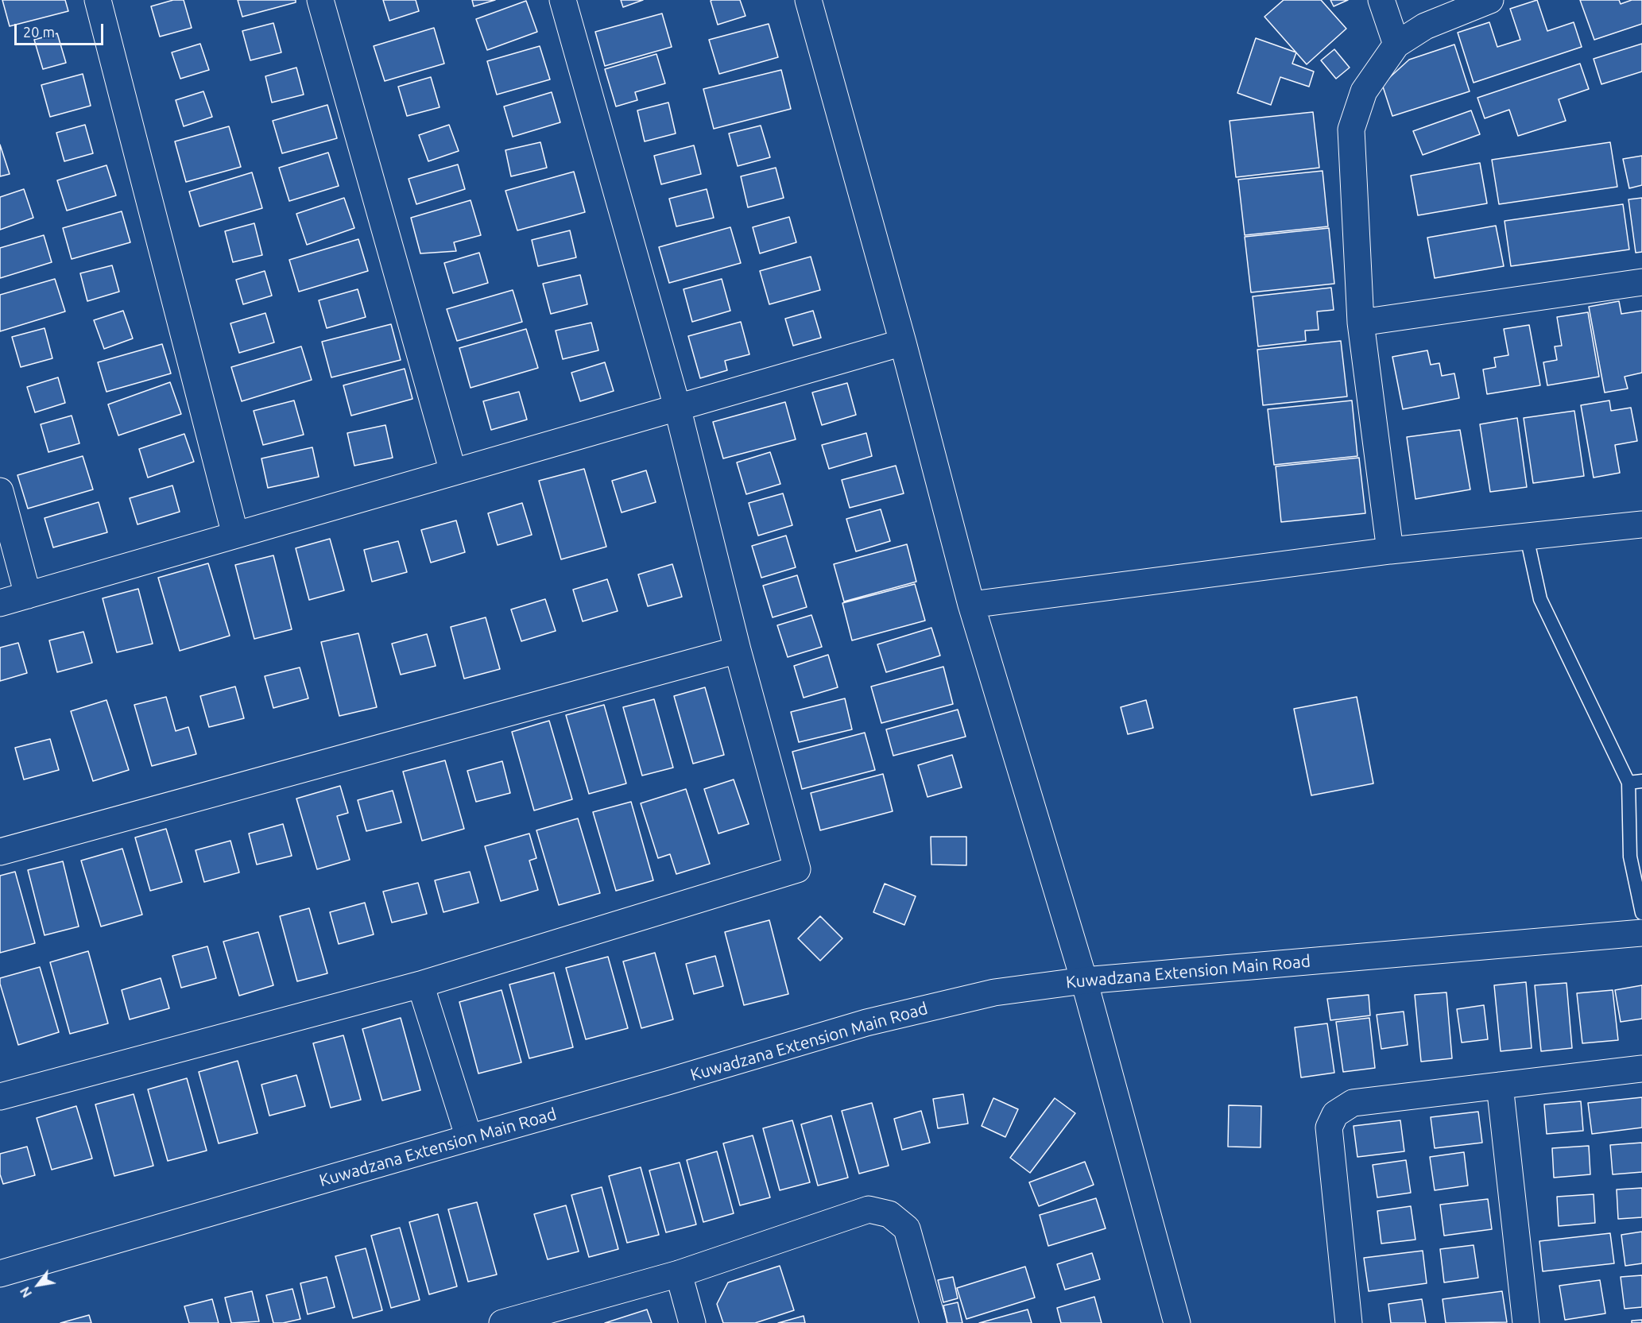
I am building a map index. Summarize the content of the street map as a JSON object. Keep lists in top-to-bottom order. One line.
{"streets":{"street":["Kuwadzana Extension Main Road"]},"scale_bar":"20 m","north":"bottom left"}
